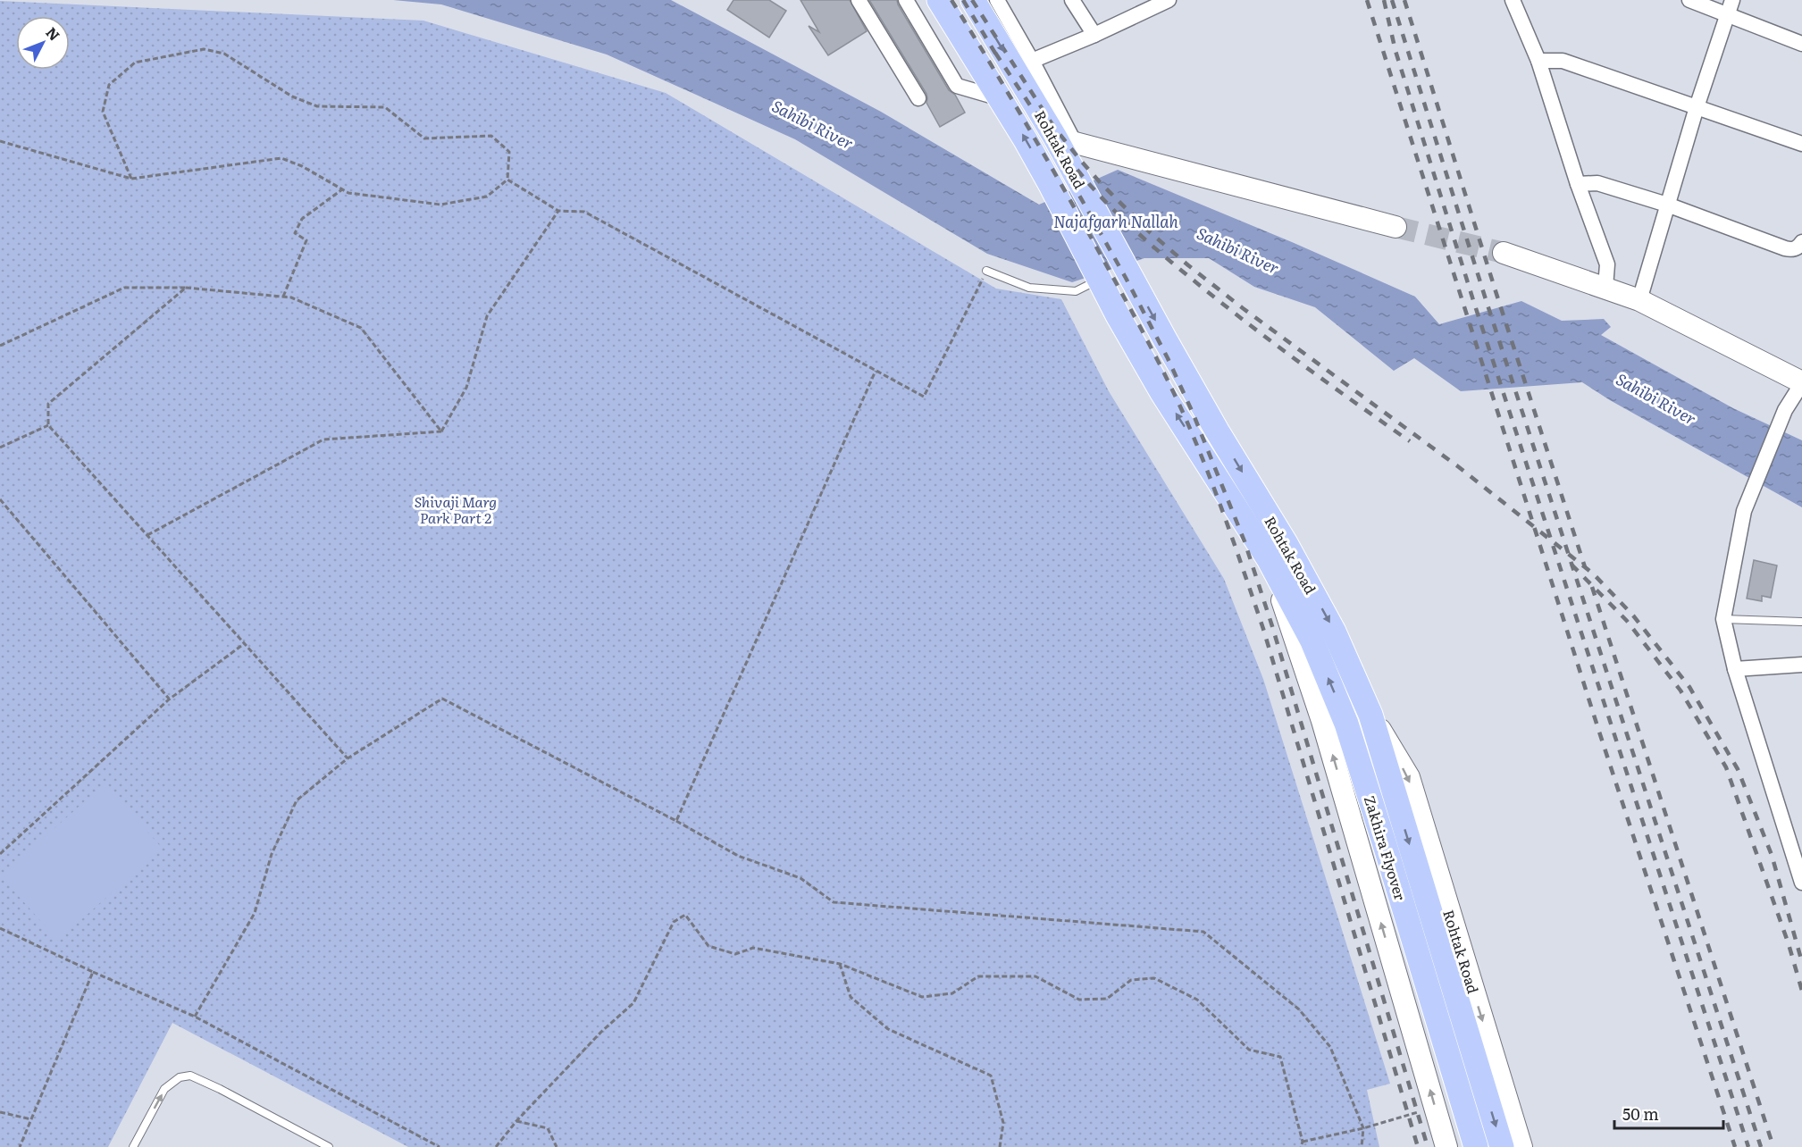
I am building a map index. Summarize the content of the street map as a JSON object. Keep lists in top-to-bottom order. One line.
{"streets":{"main road":["Rohtak Road","Zakhira Flyover"]},"crossings":[["Rohtak Road","Zakhira Flyover"]],"water":["Sahibi River","Najafgarh Nallah"],"parks":["Shivaji Marg Park Part 2"],"scale_bar":"50 m","north":"top right"}
